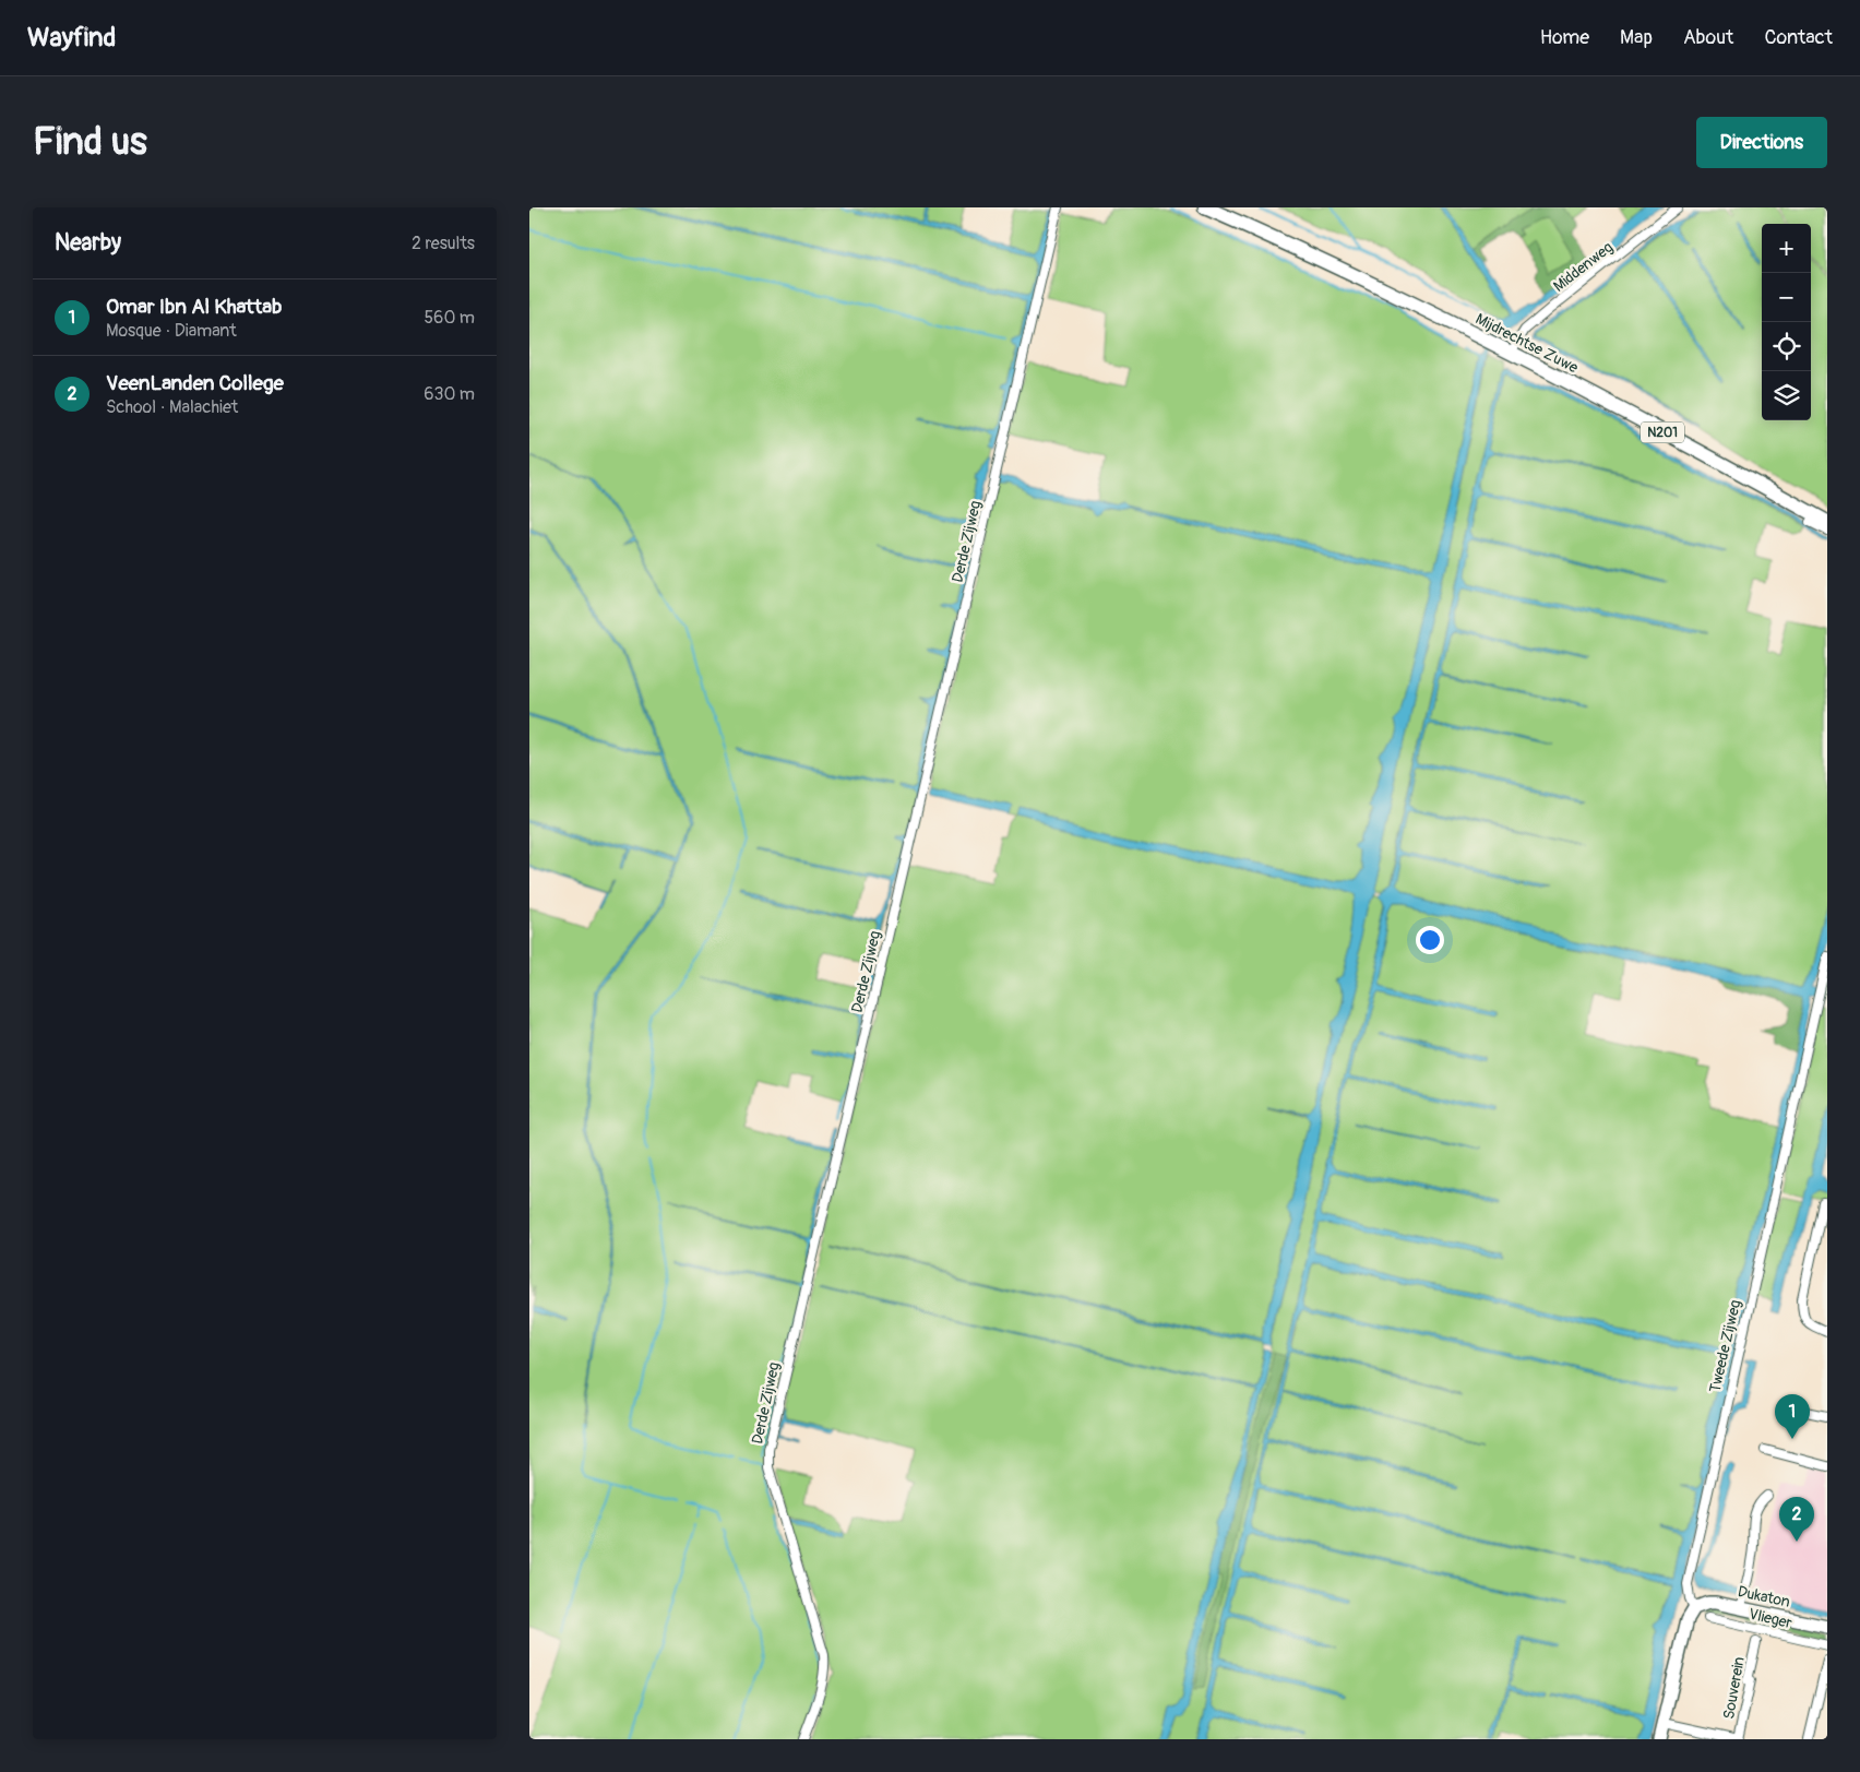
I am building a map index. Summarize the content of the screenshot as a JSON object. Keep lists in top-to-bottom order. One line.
{"streets":{"main road":["Mijdrechtse Zuwe","N201"],"street":["Middenweg","Derde Zijweg","Tweede Zijweg","Dukaton","Vlieger","Souverein"]},"crossings":[["Middenweg","Mijdrechtse Zuwe"],["Tweede Zijweg","Dukaton"],["Vlieger","Souverein"]],"page":{"header":"Wayfind","nav":["Home","Map","About","Contact"],"buttons":"Directions","title":"Find us","heading":["Nearby","2 results"],"map_buttons":["+","−"],"list":[{"mark":"1","name":"Omar Ibn Al Khattab","note":"Mosque · Diamant","value":"560 m"},{"mark":"2","name":"VeenLanden College","note":"School · Malachiet","value":"630 m"}],"pins":["1","2"]}}
